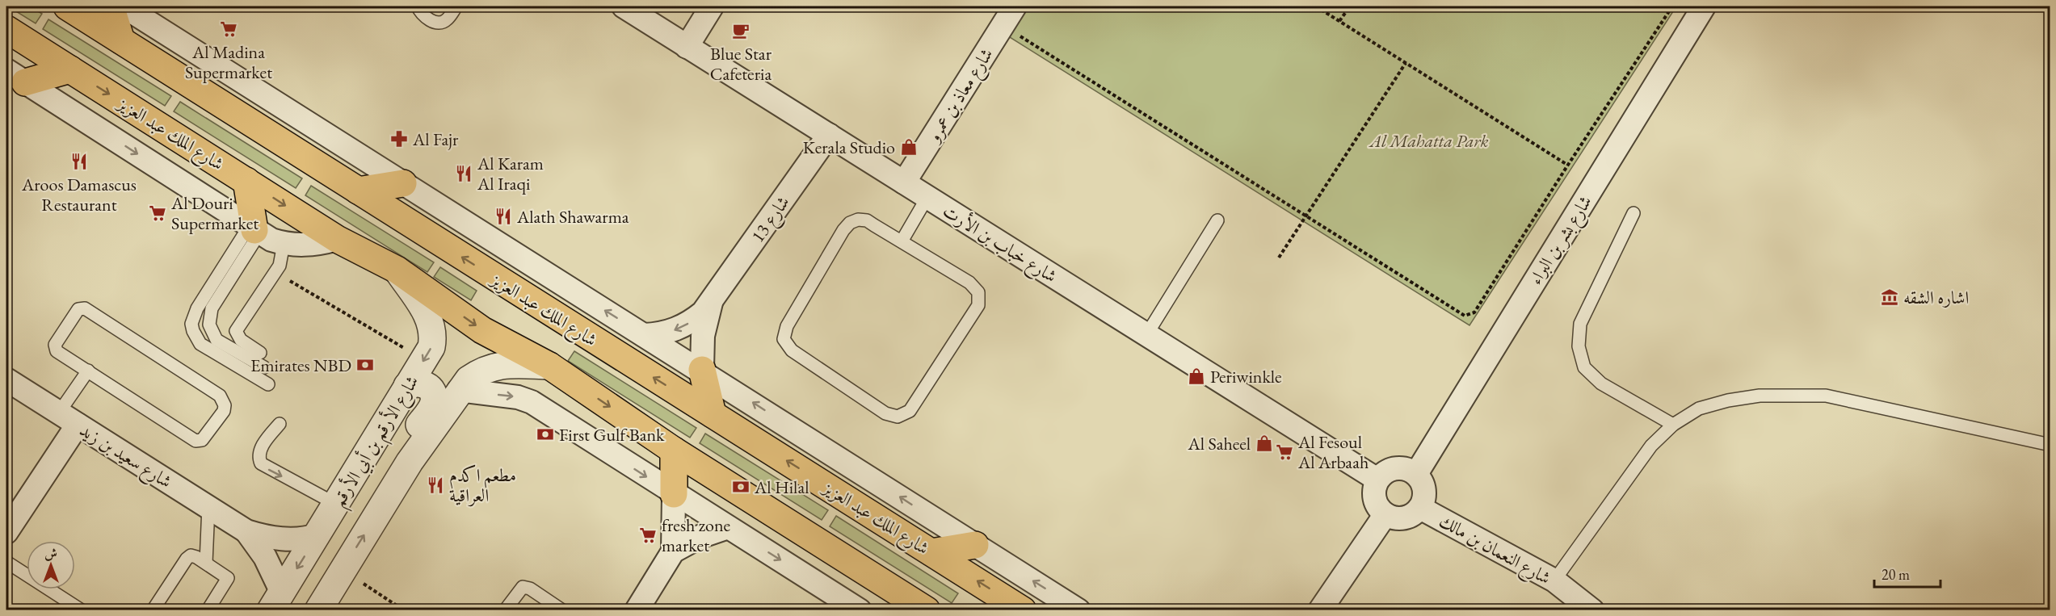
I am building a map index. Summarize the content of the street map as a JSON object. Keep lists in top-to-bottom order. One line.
{"streets":{"highway":["شارع الملك عبد العزيز"],"street":["شارع معاذ بن عمرو","شارع 13","شارع بشر بن البراء","شارع خباب بن الأرت","شارع الأرقم بن أبي الأرقم","شارع سعيد بن زيد","شارع النعمان بن مالك"]},"crossings":[["شارع معاذ بن عمرو","شارع خباب بن الأرت"],["شارع الملك عبد العزيز","شارع 13"],["شارع الملك عبد العزيز","شارع الأرقم بن أبي الأرقم"],["شارع 13","شارع خباب بن الأرت"],["شارع بشر بن البراء","شارع خباب بن الأرت"],["شارع بشر بن البراء","شارع النعمان بن مالك"],["شارع خباب بن الأرت","شارع النعمان بن مالك"],["شارع الأرقم بن أبي الأرقم","شارع سعيد بن زيد"]],"one_way":["شارع الأرقم بن أبي الأرقم"],"parks":["Al Mahatta Park"],"places":{"supermarket":["Al Madina Supermarket","Al Douri Supermarket","Al Fesoul Al Arbaah","fresh zone market"],"cafe":["Blue Star Cafeteria"],"pharmacy":["Al Fajr"],"shop":["Kerala Studio","Periwinkle","Al Saheel"],"restaurant":["Aroos Damascus Restaurant","Al Karam Al Iraqi","Alath Shawarma","مطعم اكدم العراقية"],"museum":["اشاره الشقه"],"bank":["Emirates NBD","First Gulf Bank","Al Hilal"]},"scale_bar":"20 m","north":"top"}
